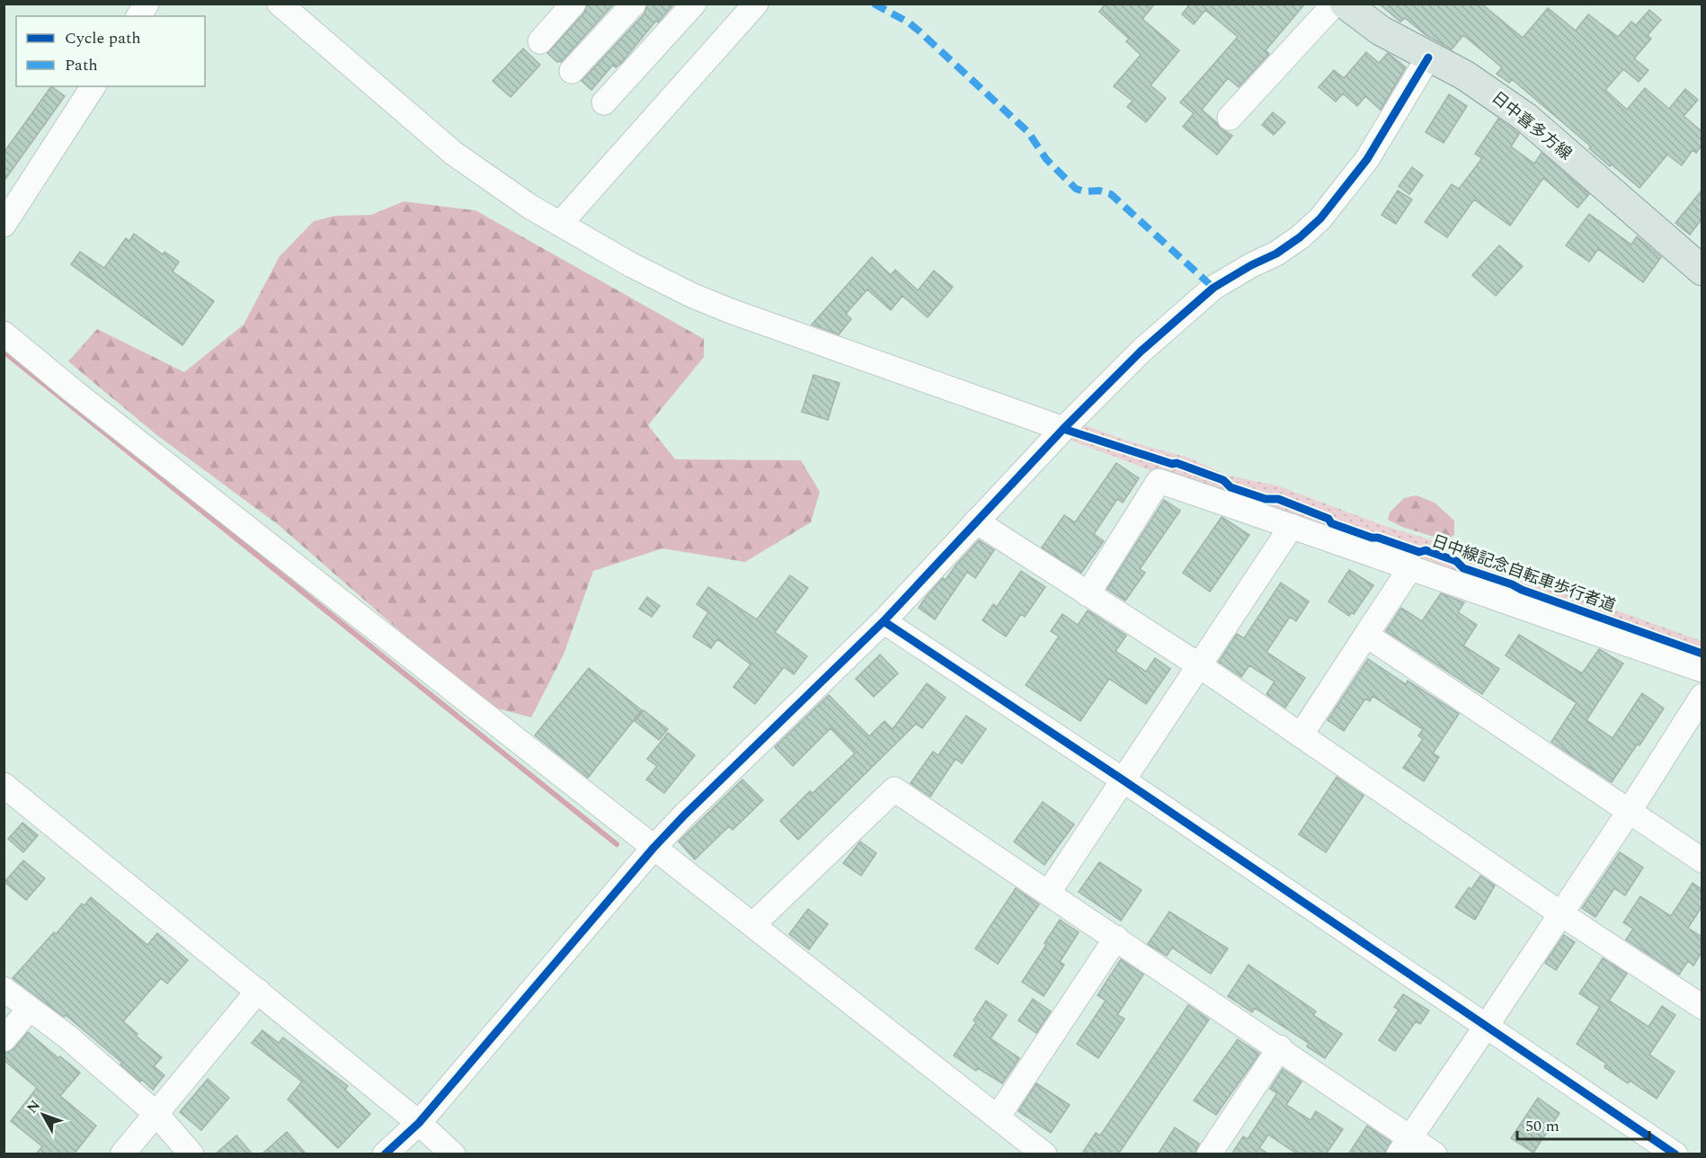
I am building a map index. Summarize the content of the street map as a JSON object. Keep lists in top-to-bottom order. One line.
{"streets":{"main road":["日中喜多方線"],"cycle path":["日中線記念自転車歩行者道"]},"legend":["Cycle path","Path"],"scale_bar":"50 m","north":"top left"}
